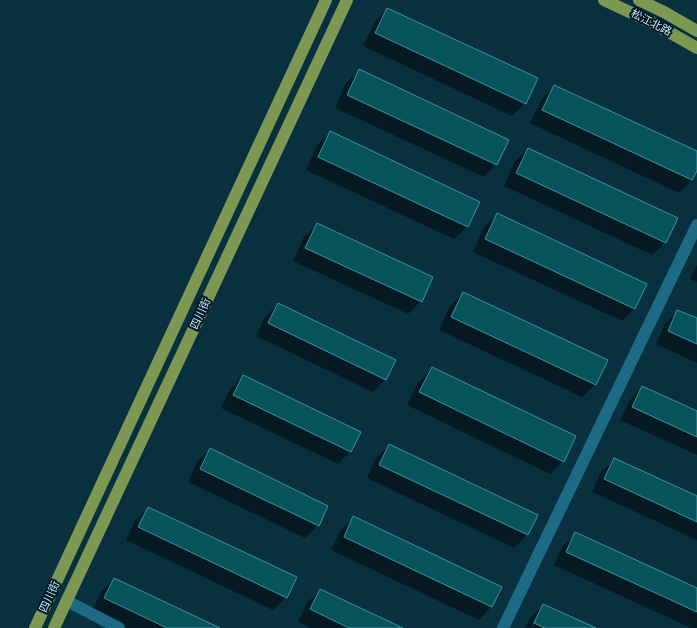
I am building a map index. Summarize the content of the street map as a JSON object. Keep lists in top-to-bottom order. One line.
{"streets":{"main road":["松江北路","四川街"]}}
